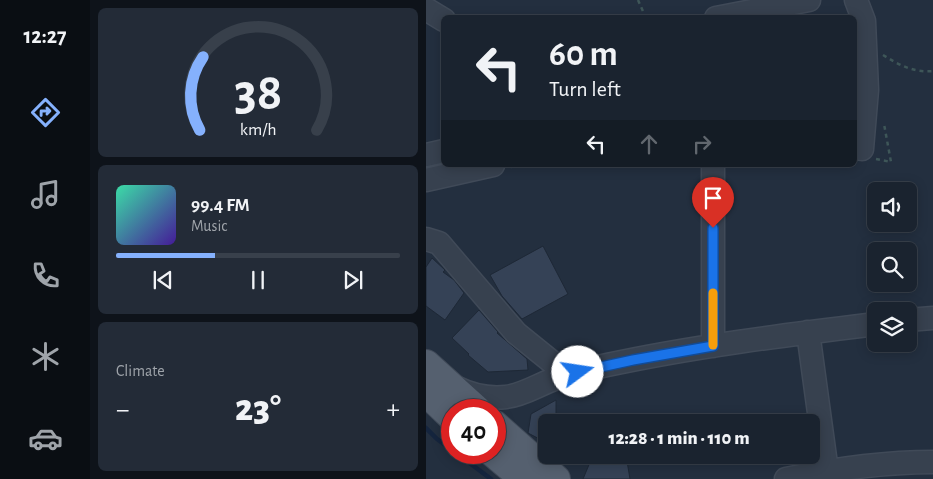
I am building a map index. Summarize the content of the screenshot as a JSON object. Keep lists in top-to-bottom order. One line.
{"page":{"tabs":"12:27","turn":["60 m","Turn left"],"song":["99.4 FM","Music"],"tile":"Climate","heat":["−","23°","+"],"limit":"40","trip":"12:28 · 1 min · 110 m","gauge":["38","km/h"]}}
